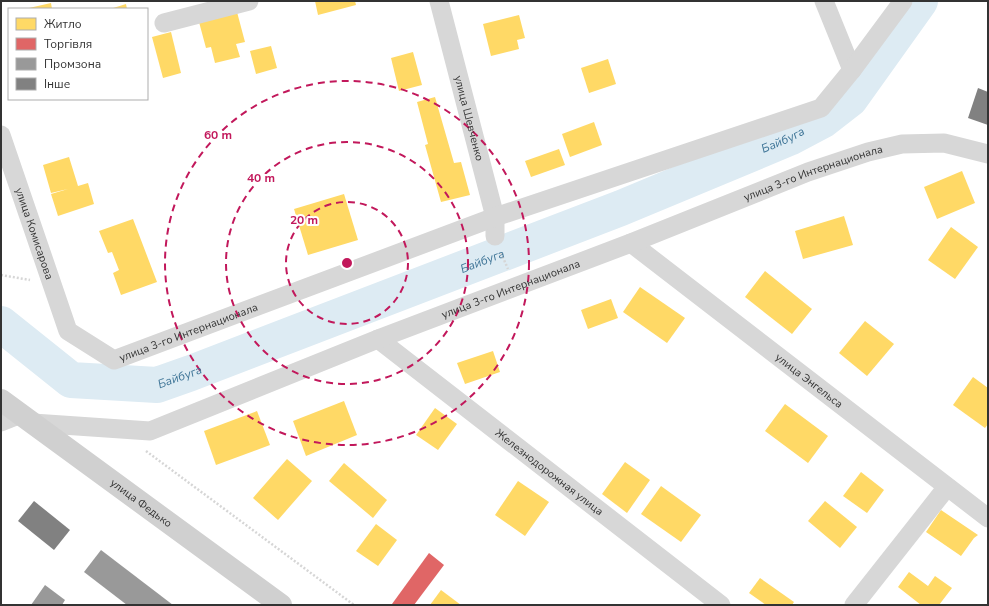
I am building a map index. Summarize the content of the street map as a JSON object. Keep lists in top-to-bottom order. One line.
{"streets":{"main road":["улица Федько"],"street":["улица Шевченко","улица 3-го Интернационала","улица Комисарова","улица Энгельса","Железнодорожная улица"]},"crossings":[["улица Шевченко","улица 3-го Интернационала"],["улица 3-го Интернационала","улица Комисарова"],["улица 3-го Интернационала","улица Энгельса"],["улица 3-го Интернационала","Железнодорожная улица"],["улица 3-го Интернационала","улица Федько"]],"water":["Байбуга"],"legend":["Житло","Торгівля","Промзона","Інше"],"rings":["60 m","40 m","20 m"]}
